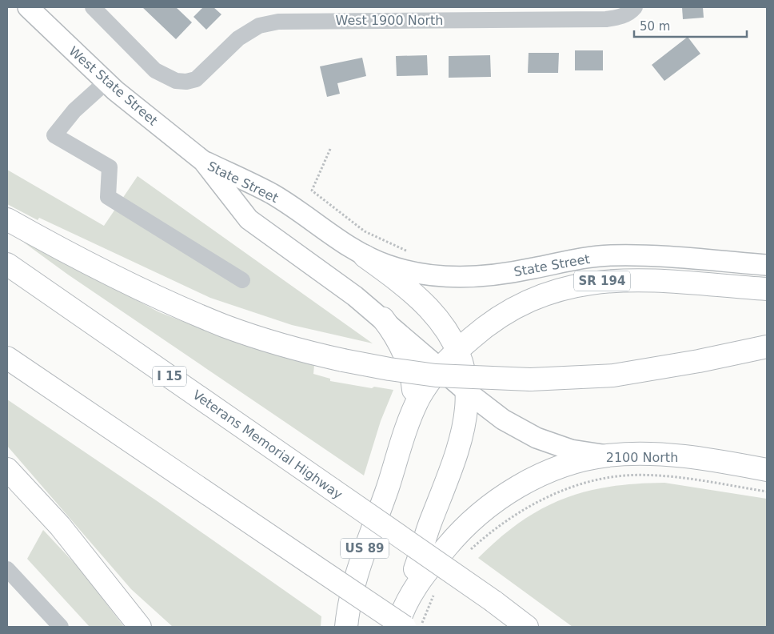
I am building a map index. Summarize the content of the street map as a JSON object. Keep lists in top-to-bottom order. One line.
{"streets":{"highway":["SR 194","I 15","Veterans Memorial Highway","2100 North","US 89"],"main road":["West State Street","State Street"],"street":["West 1900 North"]},"crossings":[["West State Street","State Street"],["State Street","SR 194"],["State Street","2100 North"],["State Street","US 89"],["SR 194","US 89"]],"scale_bar":"50 m"}
